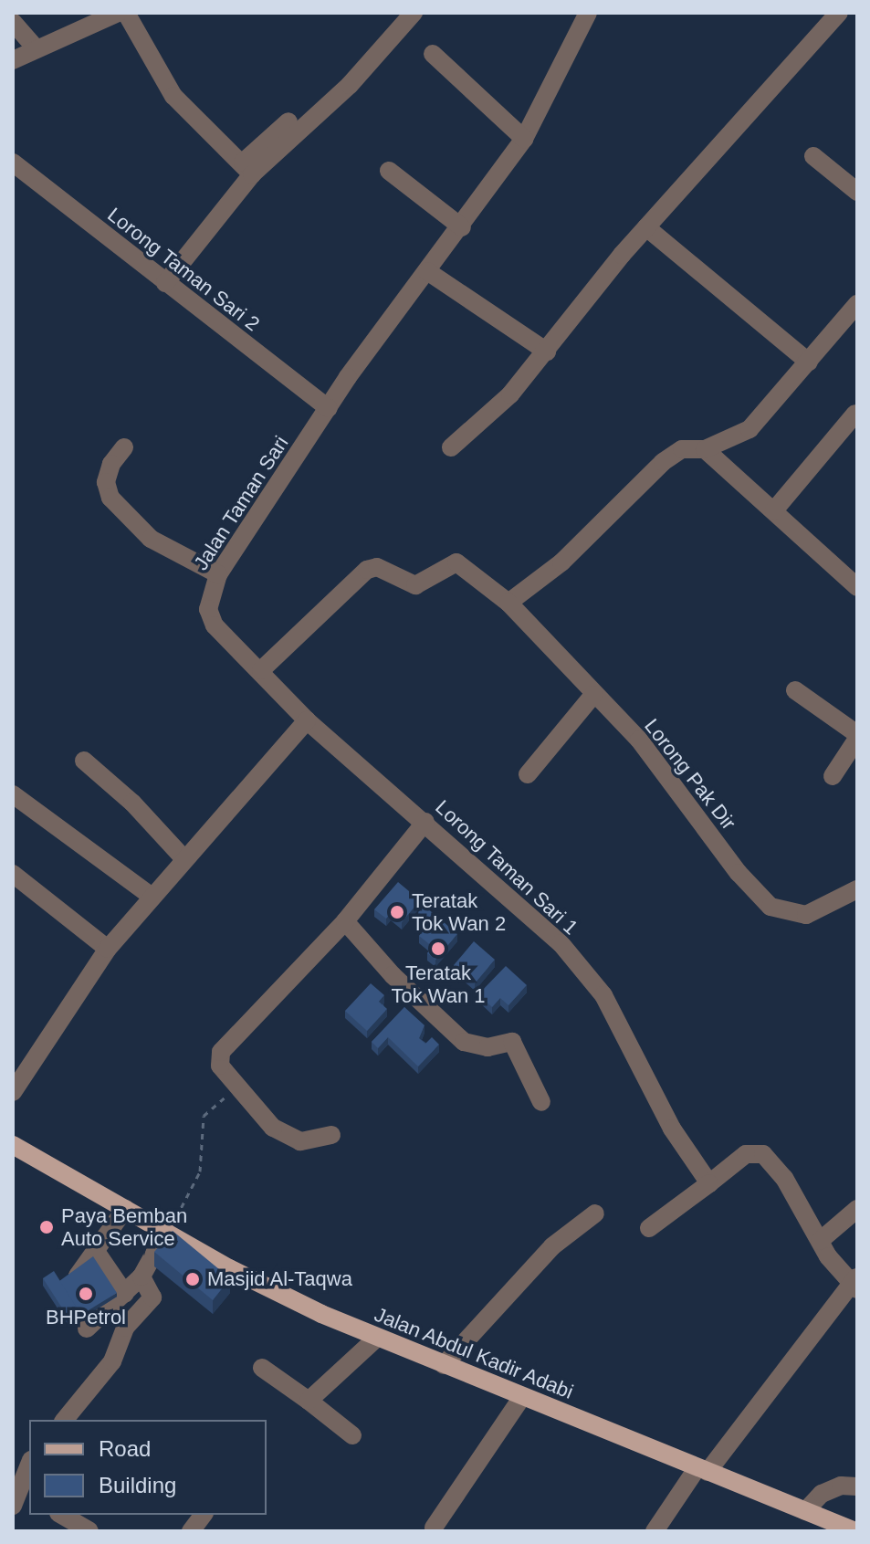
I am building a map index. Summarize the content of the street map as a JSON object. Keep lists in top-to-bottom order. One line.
{"streets":{"main road":["Jalan Abdul Kadir Adabi"],"street":["Lorong Taman Sari 2","Jalan Taman Sari","Lorong Pak Dir","Lorong Taman Sari 1"]},"crossings":[["Lorong Taman Sari 2","Jalan Taman Sari"],["Jalan Taman Sari","Lorong Pak Dir"],["Jalan Taman Sari","Lorong Taman Sari 1"]],"places":["Teratak Tok Wan 2","Teratak Tok Wan 1","Paya Bemban Auto Service","Masjid Al-Taqwa","BHPetrol"],"legend":["Road","Building"]}
